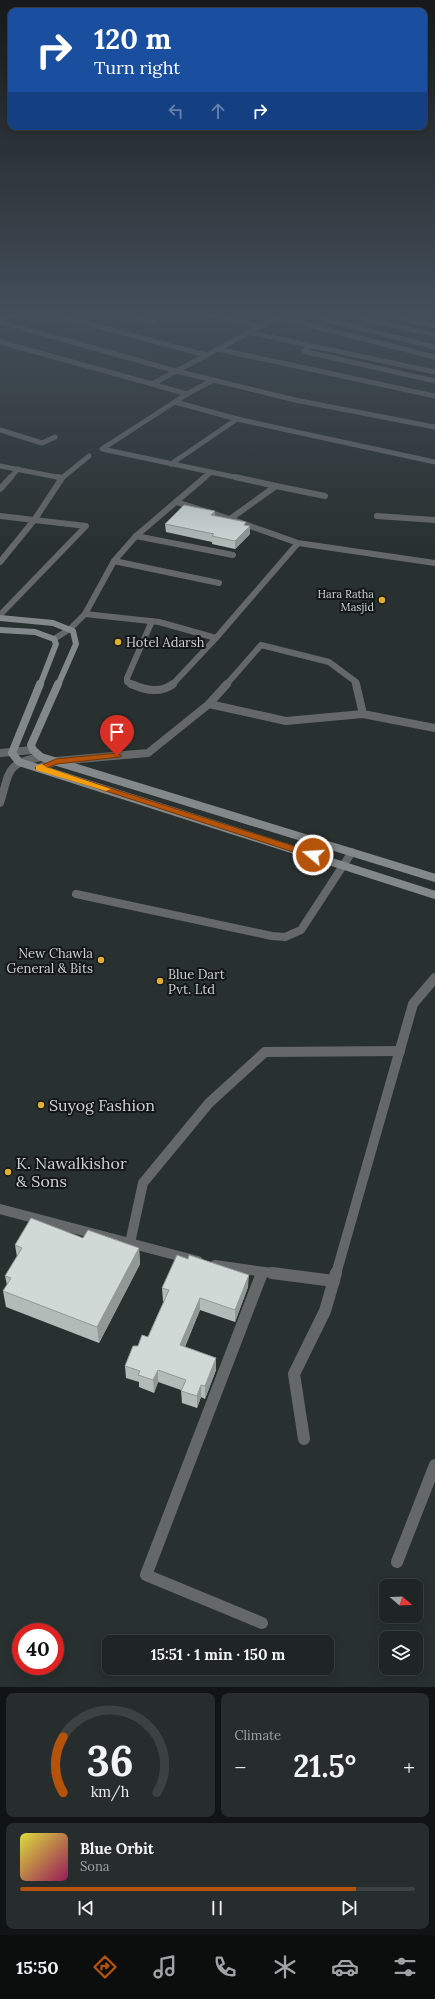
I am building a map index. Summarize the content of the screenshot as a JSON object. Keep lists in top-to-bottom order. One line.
{"places":["Hara Ratha Masjid","Hotel Adarsh","New Chawla General & Bits","Blue Dart Pvt. Ltd","Suyog Fashion","K. Nawalkishor & Sons"],"north":"right","page":{"turn":["120 m","Turn right"],"limit":"40","trip":"15:51 · 1 min · 150 m","tile":"Climate","heat":["−","21.5°","+"],"song":["Blue Orbit","Sona"],"tabs":"15:50","gauge":["36","km/h"]}}
